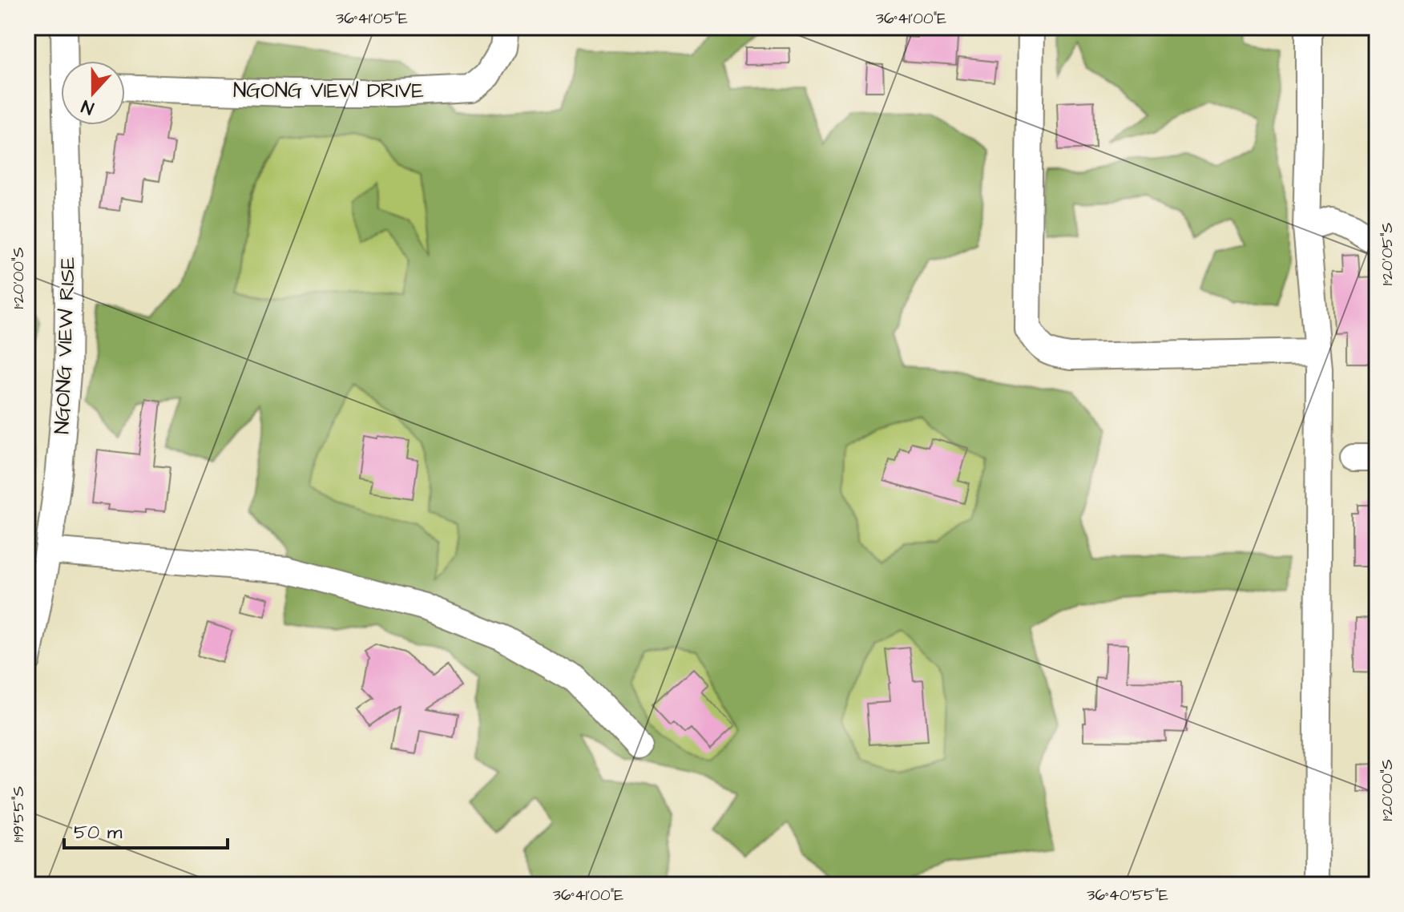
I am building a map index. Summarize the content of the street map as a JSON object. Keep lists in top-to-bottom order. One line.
{"streets":{"street":["NGONG VIEW DRIVE","NGONG VIEW RISE"]},"scale_bar":"50 m","north":"bottom","coordinates":["36°41'05\"E","36°41'00\"E","1°20'05\"S","1°20'00\"S","1°19'55\"S","36°40'55\"E"]}
